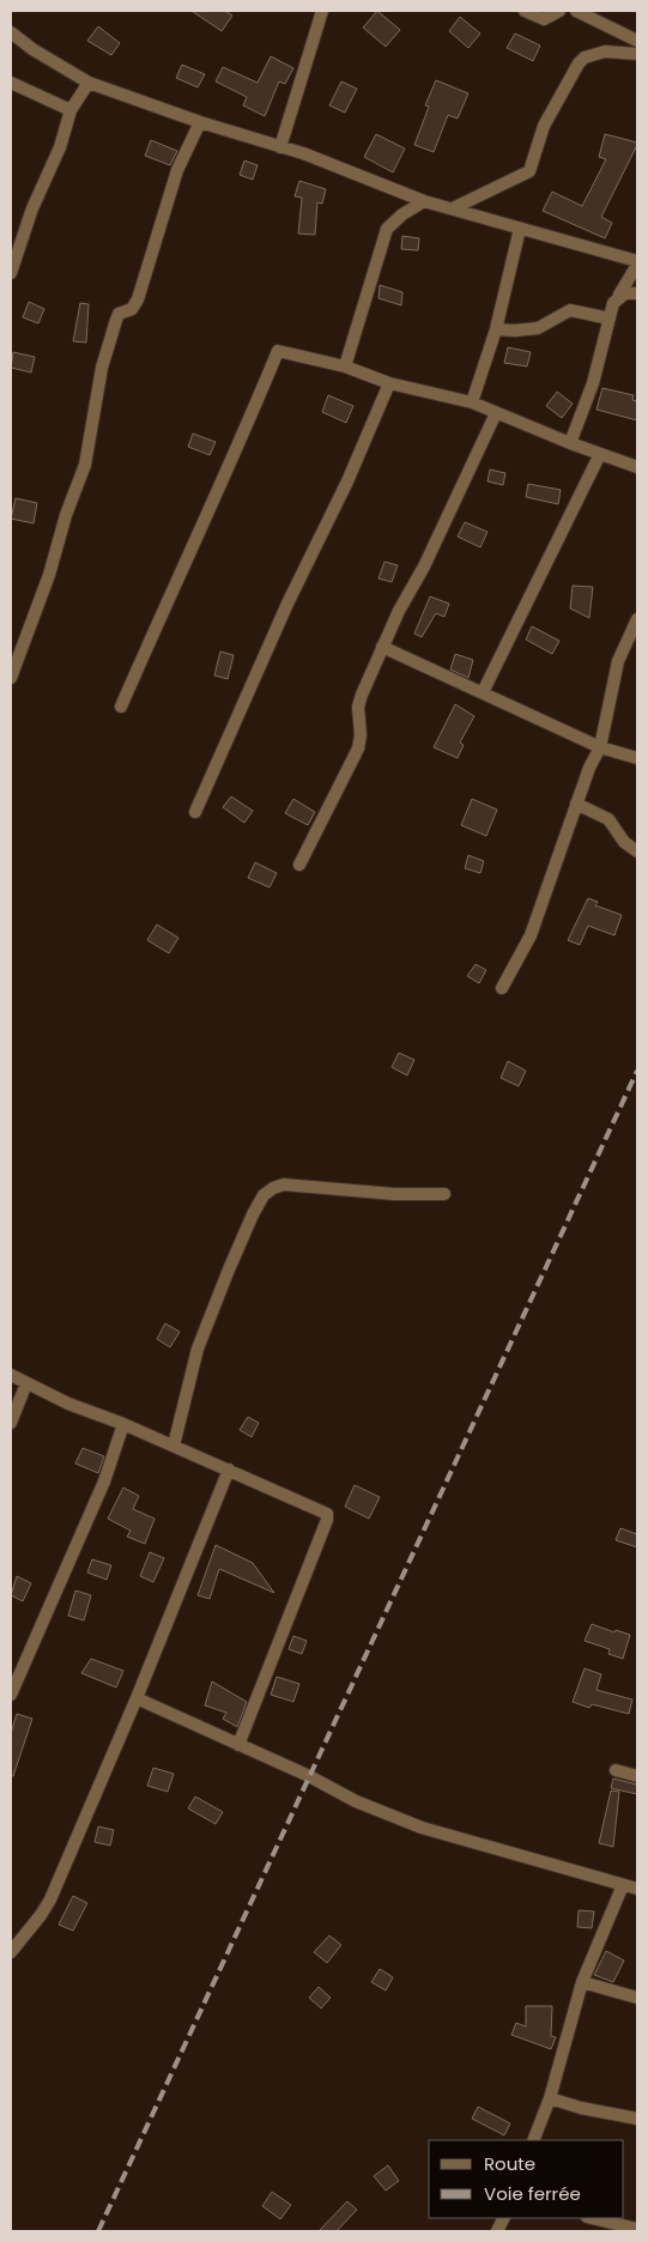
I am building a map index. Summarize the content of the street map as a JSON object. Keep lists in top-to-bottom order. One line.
{"legend":["Route","Voie ferrée"]}
